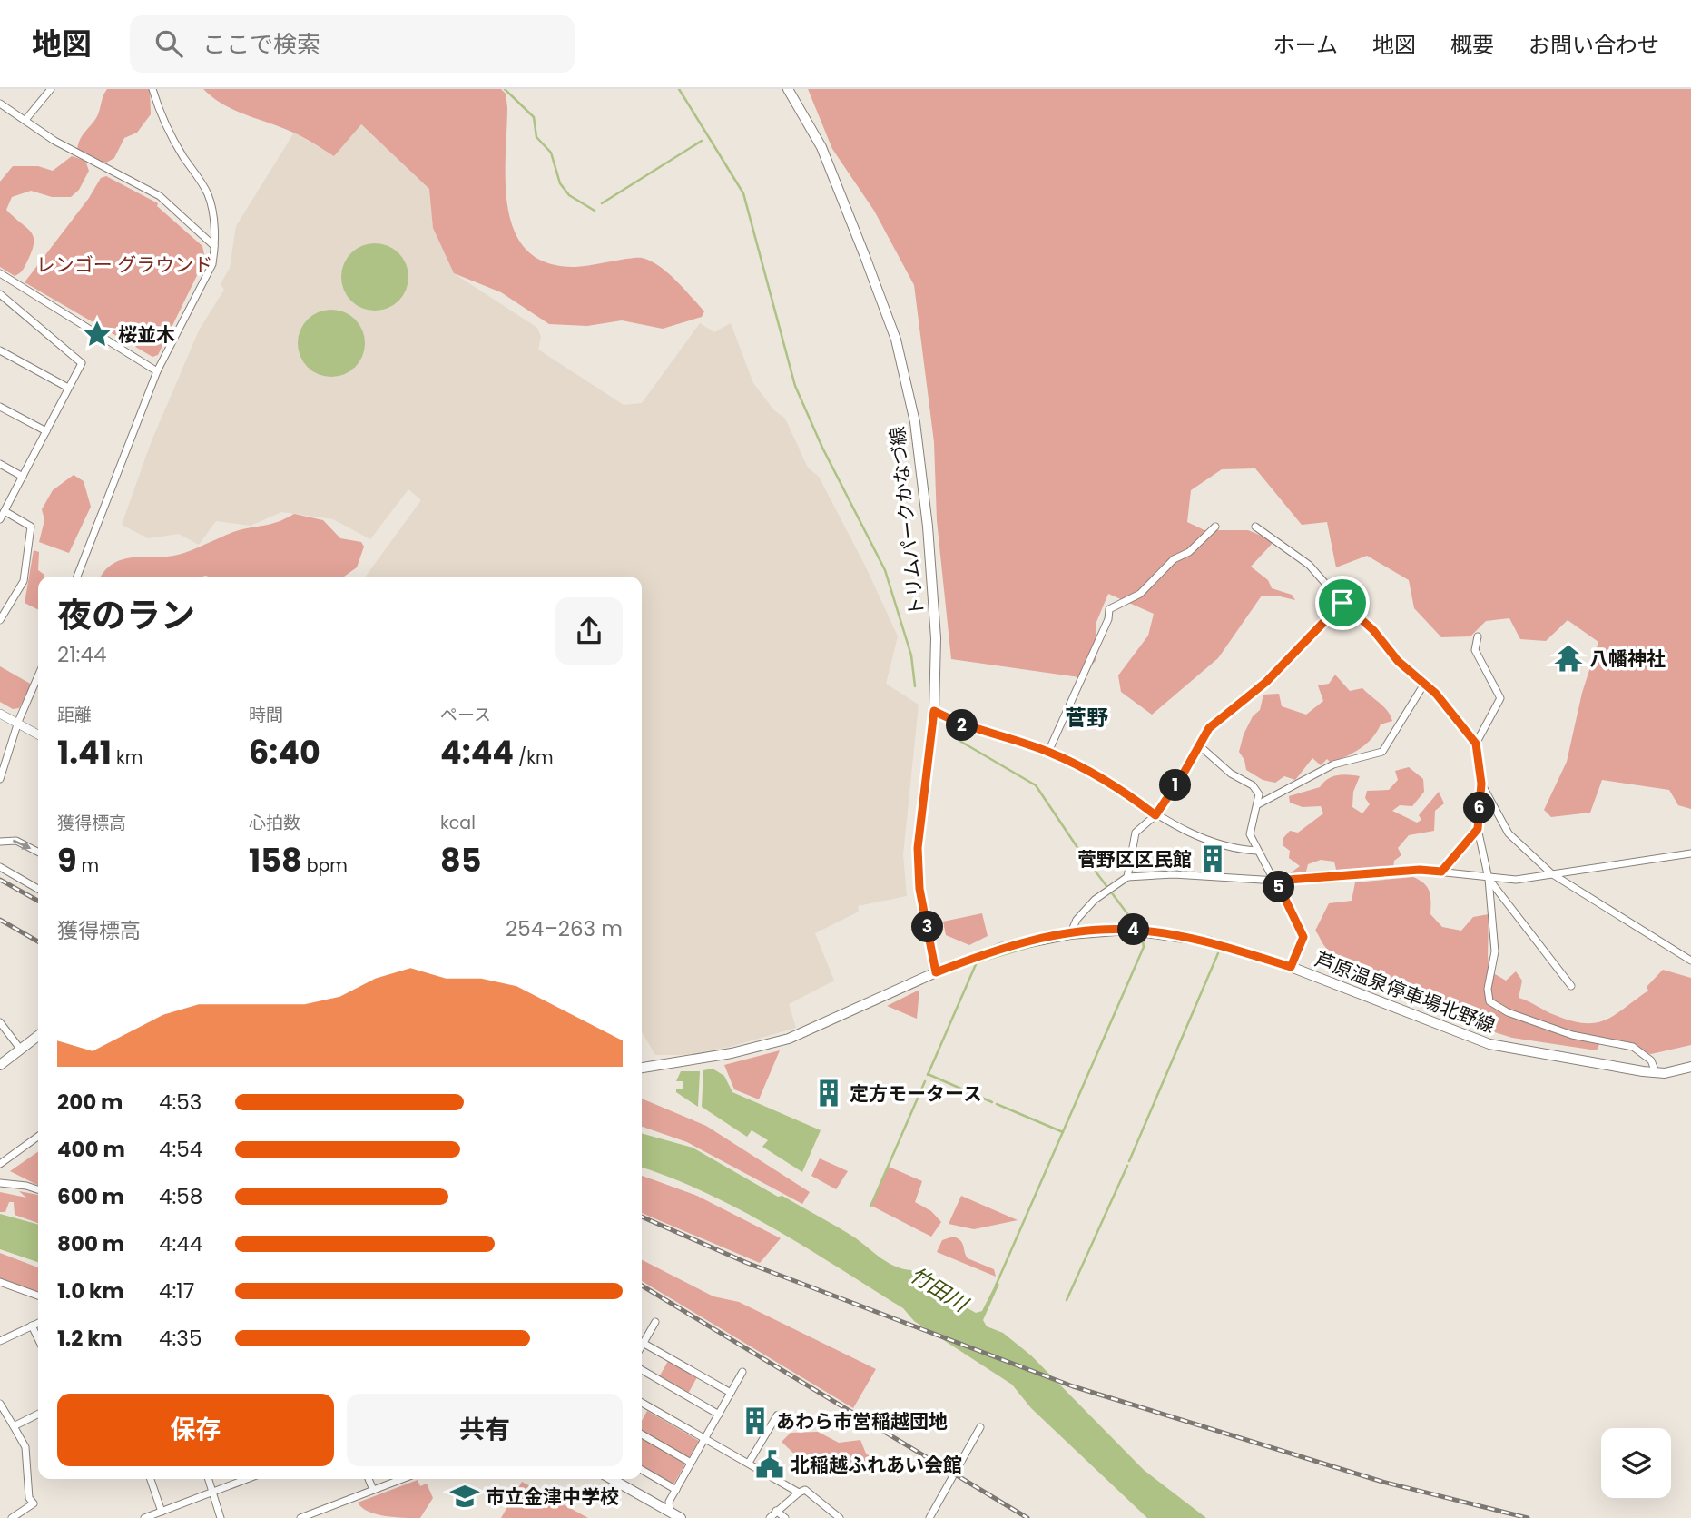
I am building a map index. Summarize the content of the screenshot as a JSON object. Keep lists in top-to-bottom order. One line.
{"streets":{"main road":["トリムパークかなづ線","芦原温泉停車場北野線"]},"crossings":[["トリムパークかなづ線","芦原温泉停車場北野線"]],"districts":["菅野"],"water":["竹田川"],"parks":["レンゴー グラウンド"],"places":{"place":["桜並木"],"temple":["八幡神社"],"building":["菅野区区民館","定方モータース","あわら市営稲越団地"],"public building":["北稲越ふれあい会館"],"school or university":["市立金津中学校"]},"page":{"header":"地図","search":"ここで検索","nav":["ホーム","地図","概要","お問い合わせ"],"heading":["夜のラン","21:44"],"stats":[["距離","1.41 km"],["時間","6:40"],["ペース","4:44 /km"],["獲得標高","9 m"],["心拍数","158 bpm"],["kcal","85"]],"pins":["2","1","6","5","3","4"],"chart":["獲得標高","254–263 m"],"list":[{"name":"200 m","note":"4:53"},{"name":"400 m","note":"4:54"},{"name":"600 m","note":"4:58"},{"name":"800 m","note":"4:44"},{"name":"1.0 km","note":"4:17"},{"name":"1.2 km","note":"4:35"}],"buttons":["保存","共有"]}}
